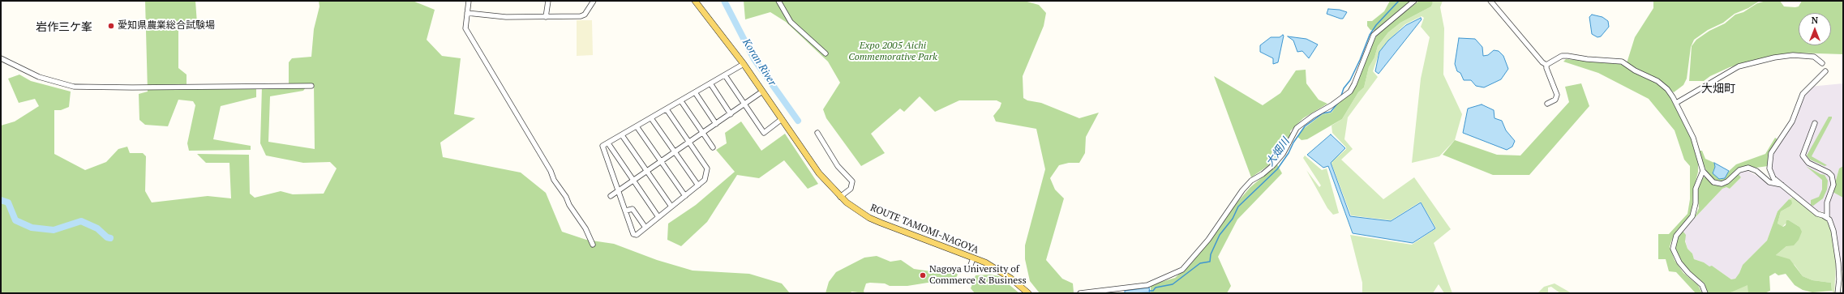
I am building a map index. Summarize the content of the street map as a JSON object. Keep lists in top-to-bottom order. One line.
{"streets":{"main road":["ROUTE TAMOMI-NAGOYA"]},"districts":["岩作三ケ峯","大畑町"],"water":["Koran River","大畑川"],"parks":["Expo 2005 Aichi Commemorative Park"],"places":["愛知県農業総合試験場","Nagoya University of Commerce & Business"],"north":"top"}
